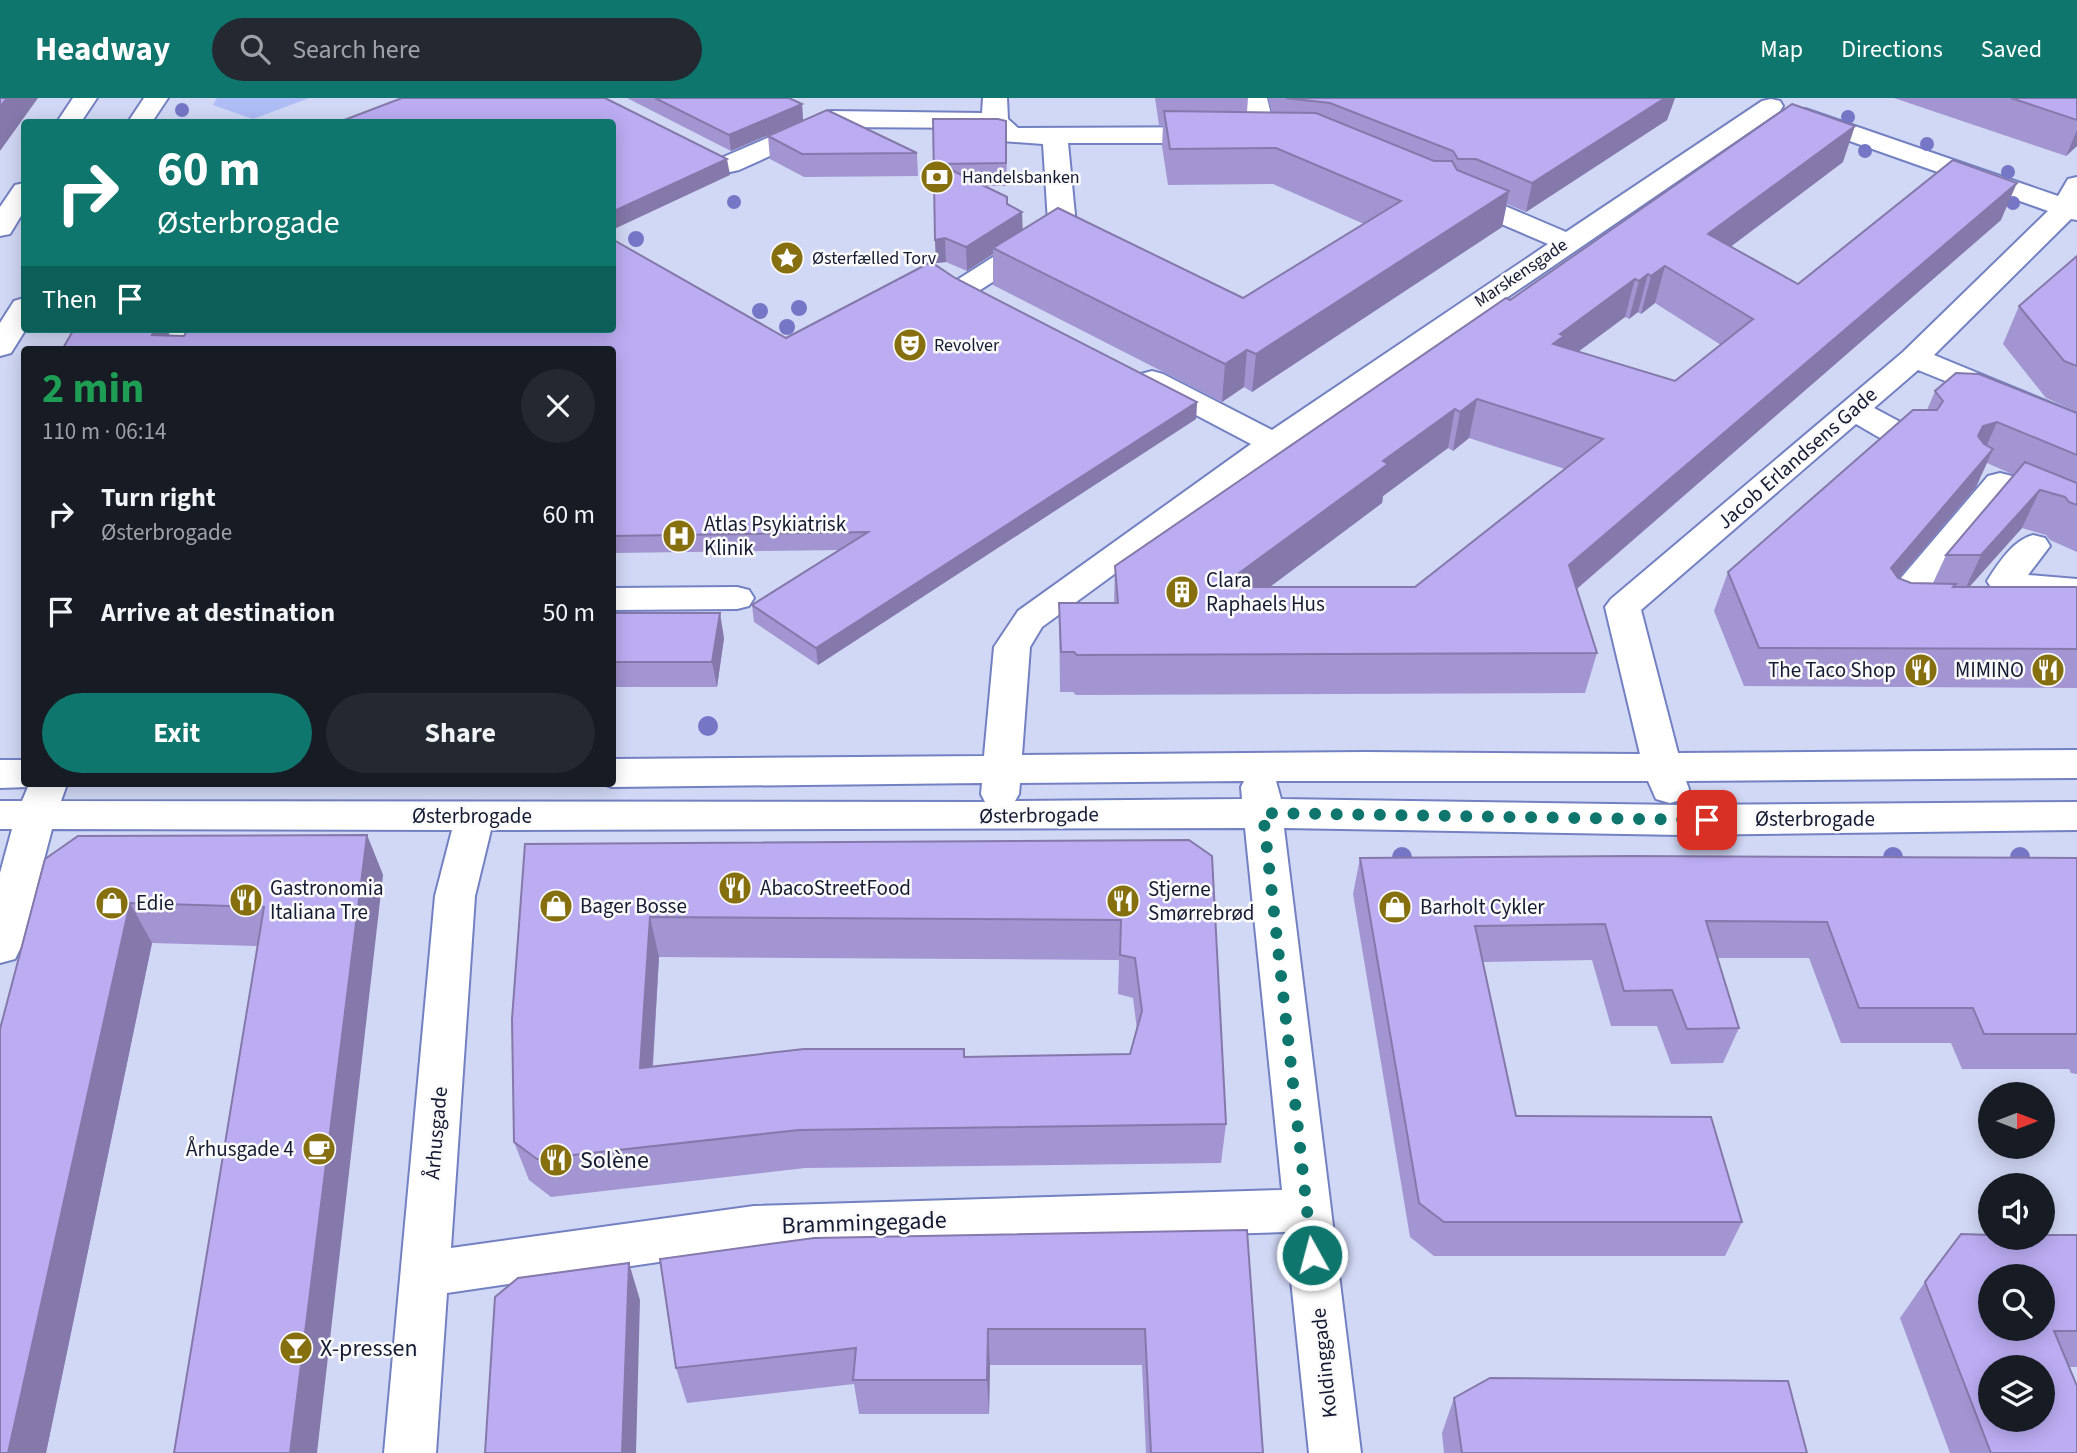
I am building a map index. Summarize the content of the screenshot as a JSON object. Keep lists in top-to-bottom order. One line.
{"streets":{"street":["Marskensgade","Jacob Erlandsens Gade","Østerbrogade","Århusgade","Brammingegade","Koldinggade"]},"crossings":[["Marskensgade","Østerbrogade"],["Østerbrogade","Århusgade"],["Østerbrogade","Koldinggade"],["Århusgade","Brammingegade"],["Brammingegade","Koldinggade"]],"places":{"bank":["Handelsbanken"],"place":["Østerfælled Torv"],"theatre":["Revolver"],"hospital":["Atlas Psykiatrisk Klinik"],"building":["Clara Raphaels Hus"],"restaurant":["The Taco Shop","MIMINO","AbacoStreetFood","Gastronomia Italiana Tre","Stjerne Smørrebrød","Solène"],"shop":["Edie","Bager Bosse","Barholt Cykler"],"cafe":["Århusgade 4"],"bar":["X-pressen"]},"north":"right","page":{"header":"Headway","search":"Search here","nav":["Map","Directions","Saved"],"turn":["60 m","Østerbrogade"],"then":"Then","heading":["2 min","110 m · 06:14"],"list":[{"name":"Turn right","note":"Østerbrogade","value":"60 m"},{"name":"Arrive at destination","value":"50 m"}],"buttons":["Exit","Share"]}}
